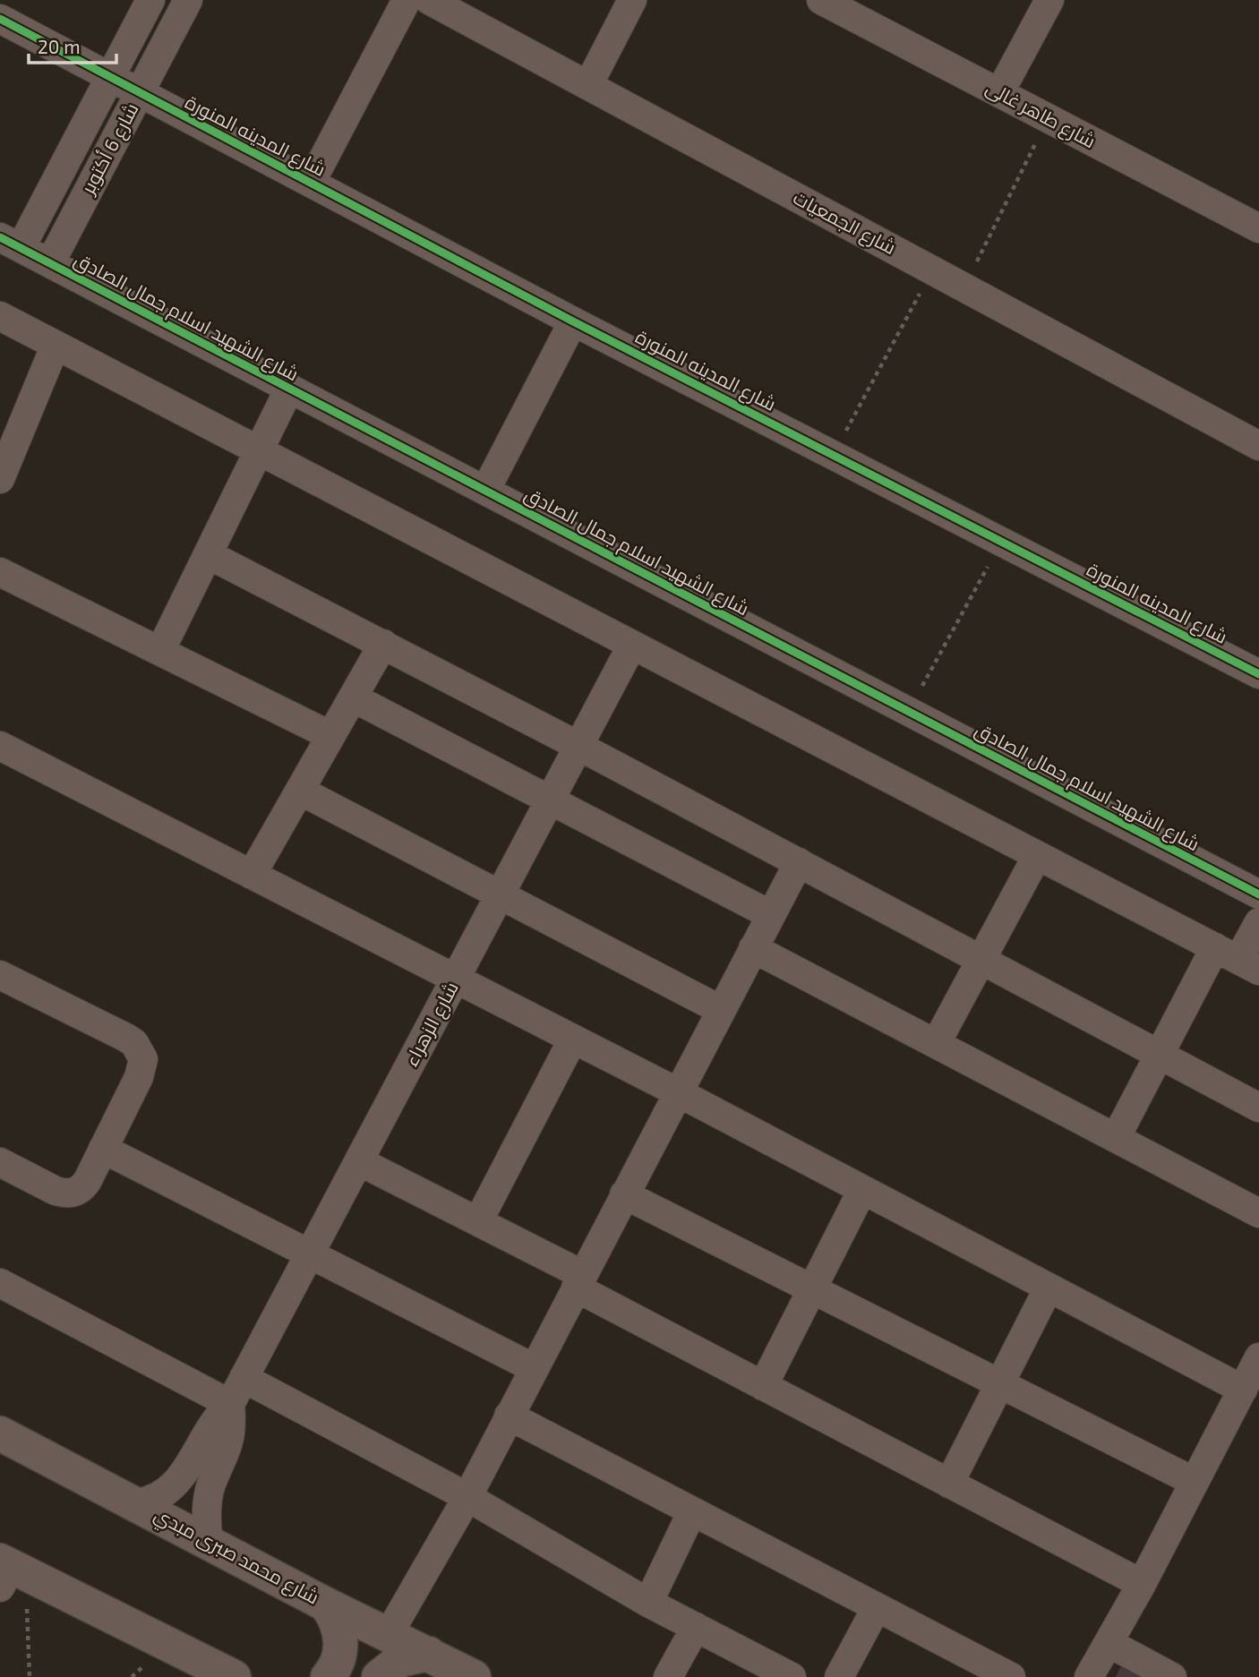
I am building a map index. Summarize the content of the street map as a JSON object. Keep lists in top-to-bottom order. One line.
{"streets":{"main road":["شارع محمد صبرى مبدي"],"street":["شارع طاهر غالى","شارع المدينه المنورة","شارع 6 أكتوبر","شارع الجمعيات","شارع الشهيد اسلام جمال الصادق","شارع الزهراء"]},"crossings":[["شارع المدينه المنورة","شارع 6 أكتوبر"],["شارع 6 أكتوبر","شارع الشهيد اسلام جمال الصادق"],["شارع الزهراء","شارع محمد صبرى مبدي"]],"scale_bar":"20 m"}
